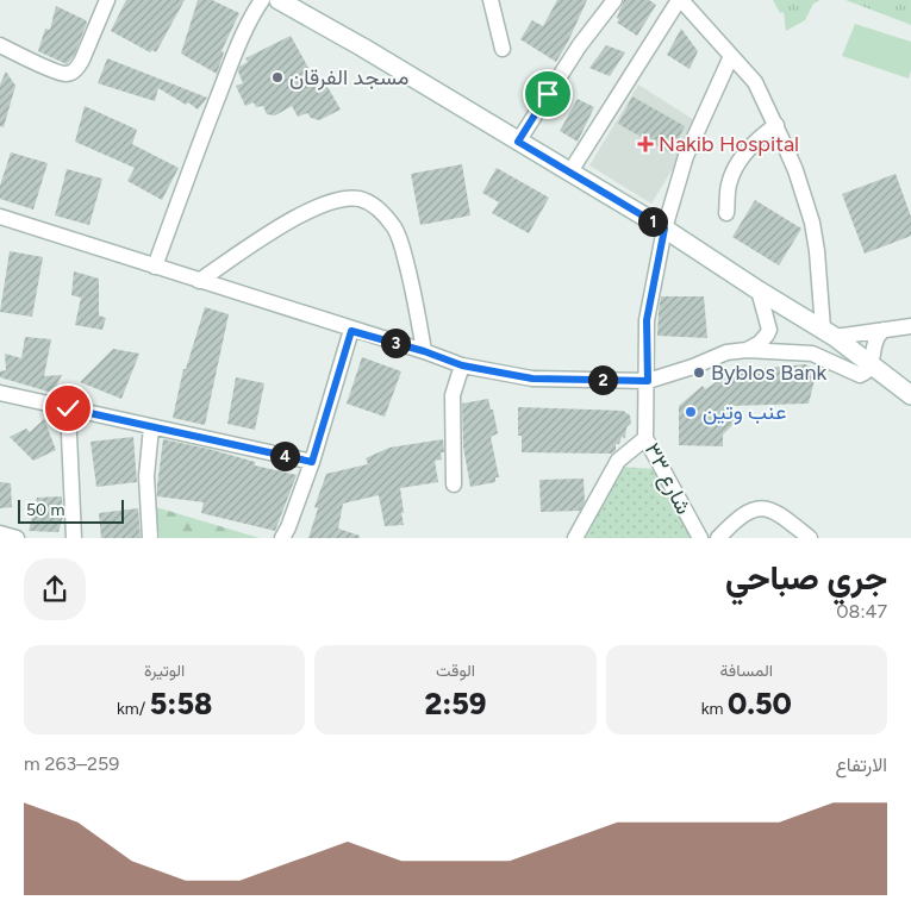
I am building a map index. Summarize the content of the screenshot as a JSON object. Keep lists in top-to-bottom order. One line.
{"streets":{"street":["شارع ٣٣"]},"places":{"other":["مسجد الفرقان","Byblos Bank","عنب وتين"],"health":["Nakib Hospital"]},"scale_bar":"50 m","page":{"pins":["1","3","2","4"],"scale":"50 m","heading":["جري صباحي","08:47"],"stats":[["المسافة","0.50 km"],["الوقت","2:59"],["الوتيرة","5:58 /km"]],"chart":["الارتفاع","259–263 m"]}}
